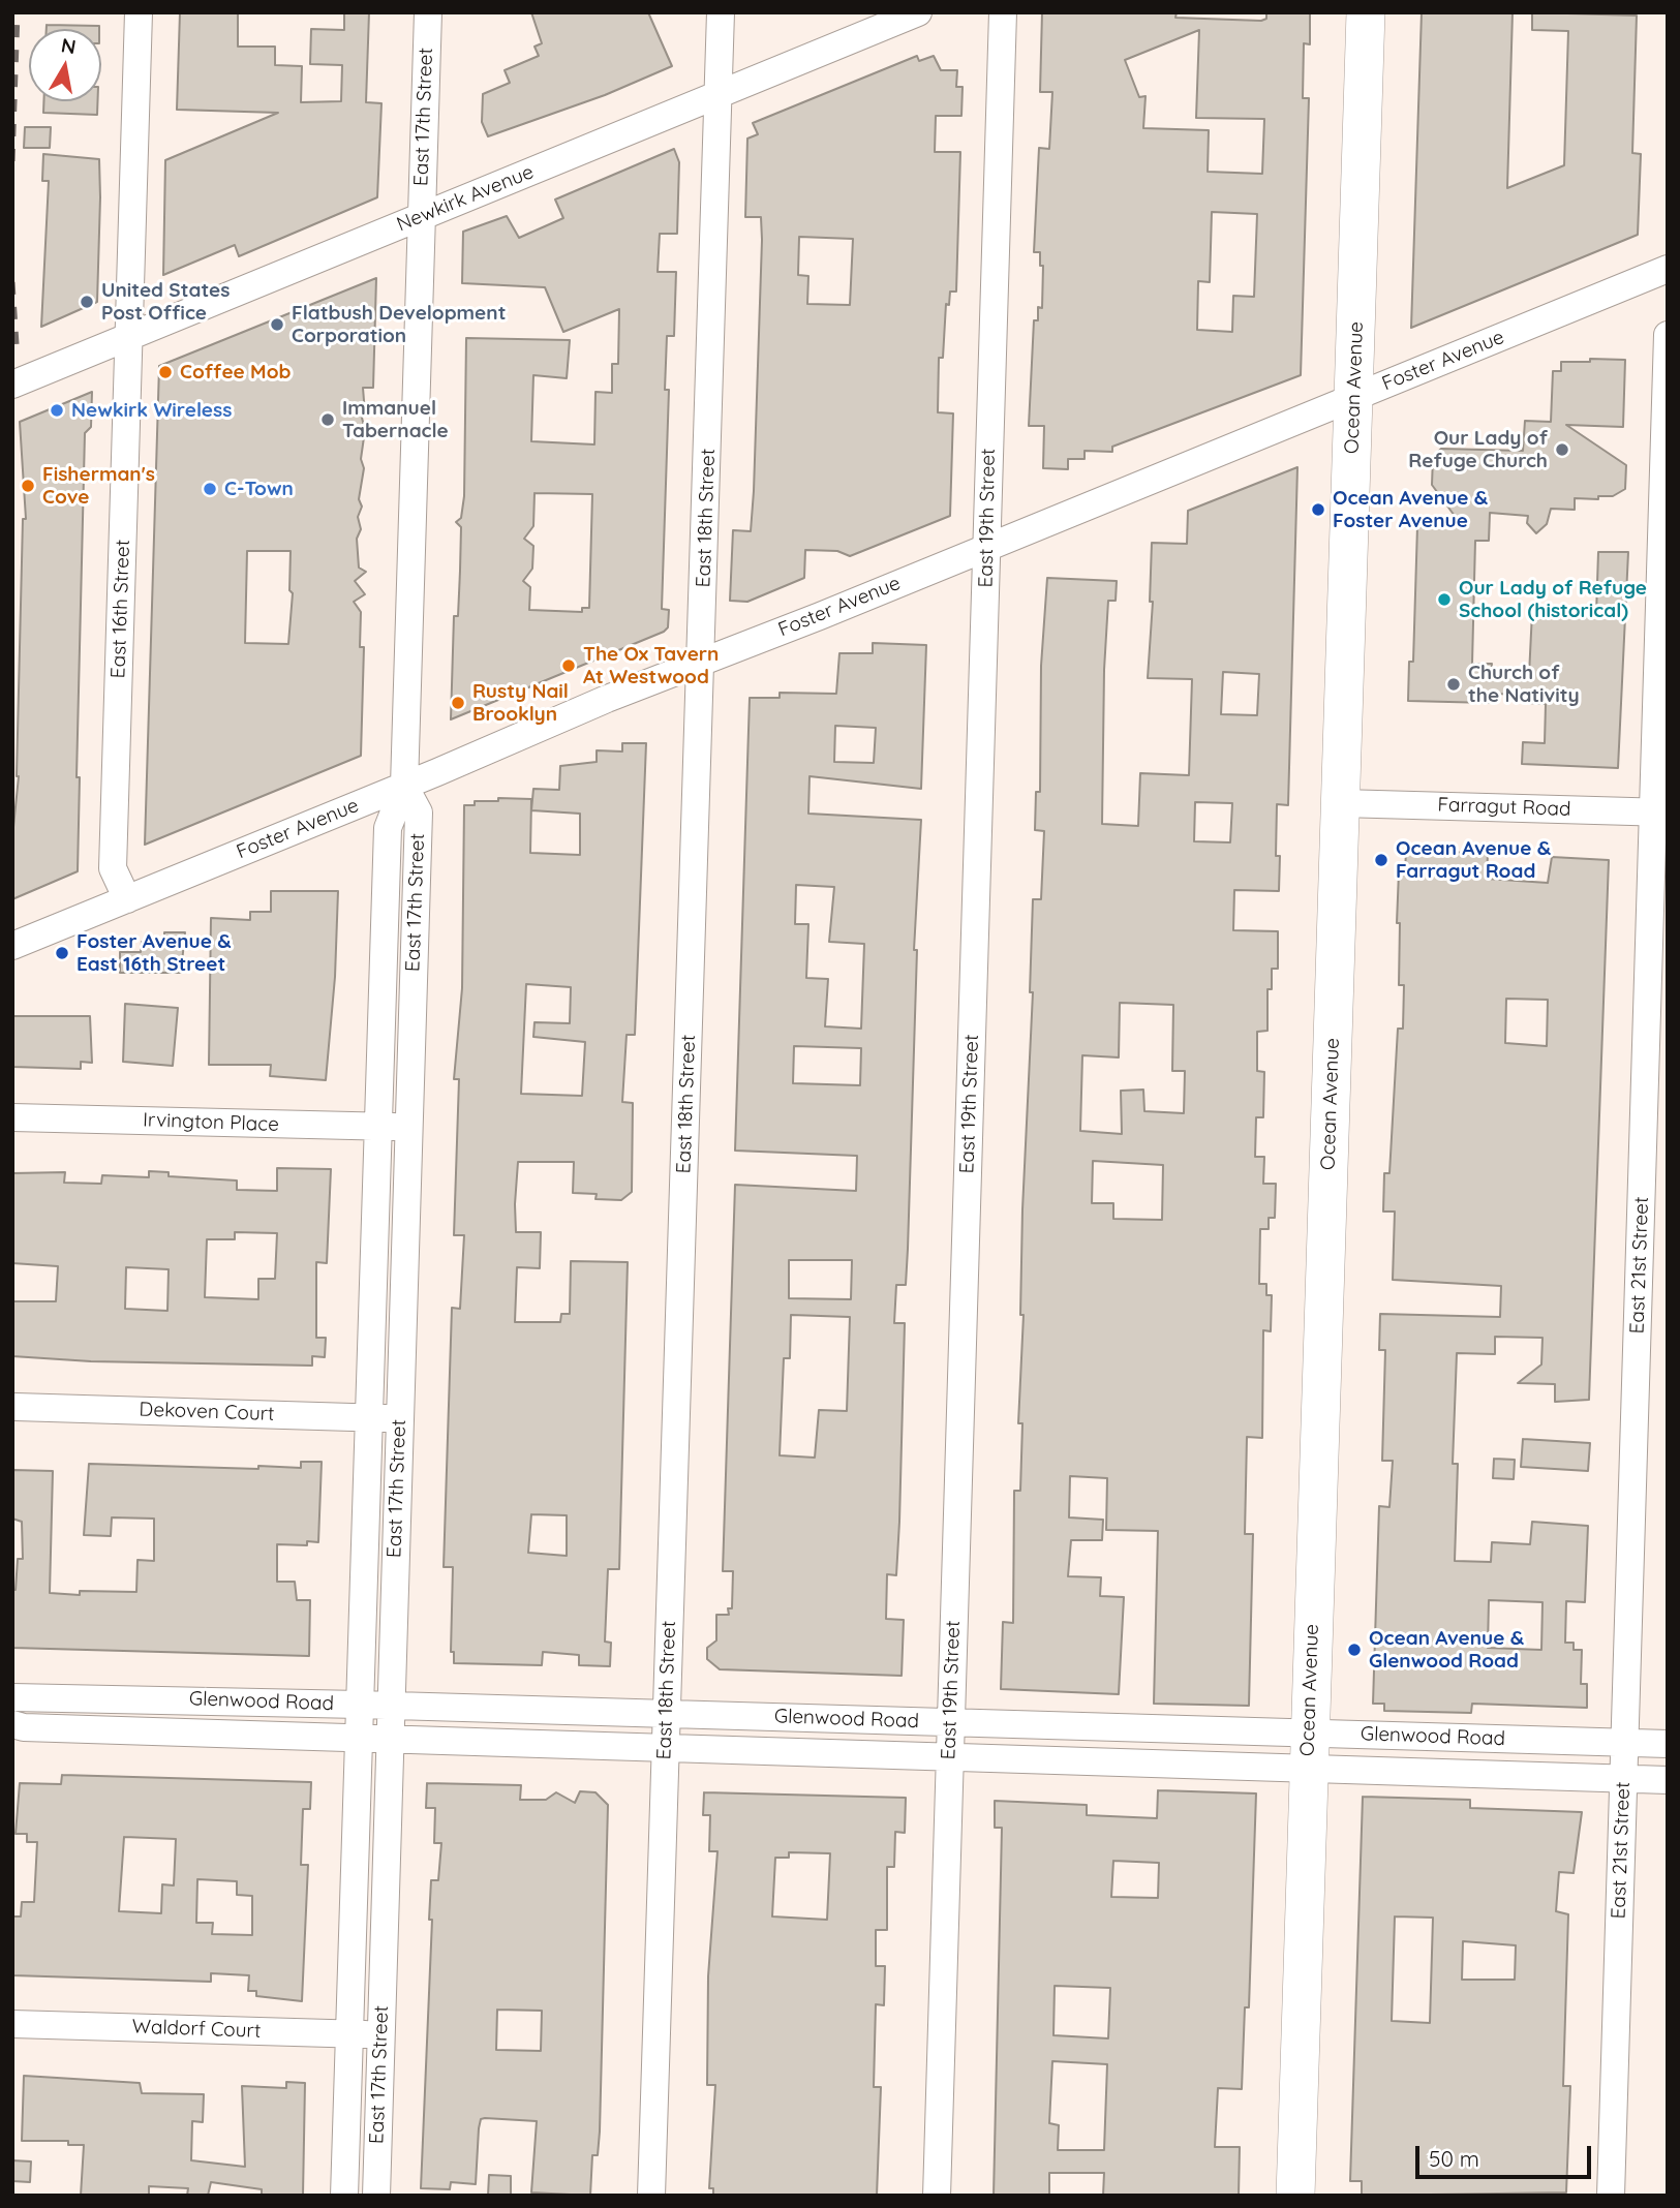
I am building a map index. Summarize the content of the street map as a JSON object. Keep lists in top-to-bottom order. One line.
{"streets":{"main road":["Ocean Avenue"],"street":["East 17th Street","Newkirk Avenue","Foster Avenue","East 18th Street","East 19th Street","East 16th Street","Farragut Road","Irvington Place","East 21st Street","Dekoven Court","Glenwood Road","Waldorf Court"]},"crossings":[["East 17th Street","Newkirk Avenue"],["East 17th Street","Foster Avenue"],["East 17th Street","Irvington Place"],["East 17th Street","Dekoven Court"],["East 17th Street","Glenwood Road"],["East 17th Street","Waldorf Court"],["Newkirk Avenue","East 18th Street"],["Newkirk Avenue","East 16th Street"],["Foster Avenue","Ocean Avenue"],["Foster Avenue","East 18th Street"],["Foster Avenue","East 19th Street"],["Foster Avenue","East 16th Street"],["Ocean Avenue","Farragut Road"],["Ocean Avenue","Glenwood Road"],["East 18th Street","Glenwood Road"],["East 19th Street","Glenwood Road"],["Farragut Road","East 21st Street"],["East 21st Street","Glenwood Road"]],"places":["United States Post Office","Flatbush Development Corporation","Coffee Mob","Newkirk Wireless","Immanuel Tabernacle","Our Lady of Refuge Church","Fisherman's Cove","C-Town","Ocean Avenue & Foster Avenue","Our Lady of Refuge School (historical)","The Ox Tavern At Westwood","Church of the Nativity","Rusty Nail Brooklyn","Ocean Avenue & Farragut Road","Foster Avenue & East 16th Street","Ocean Avenue & Glenwood Road"],"scale_bar":"50 m","north":"top"}
